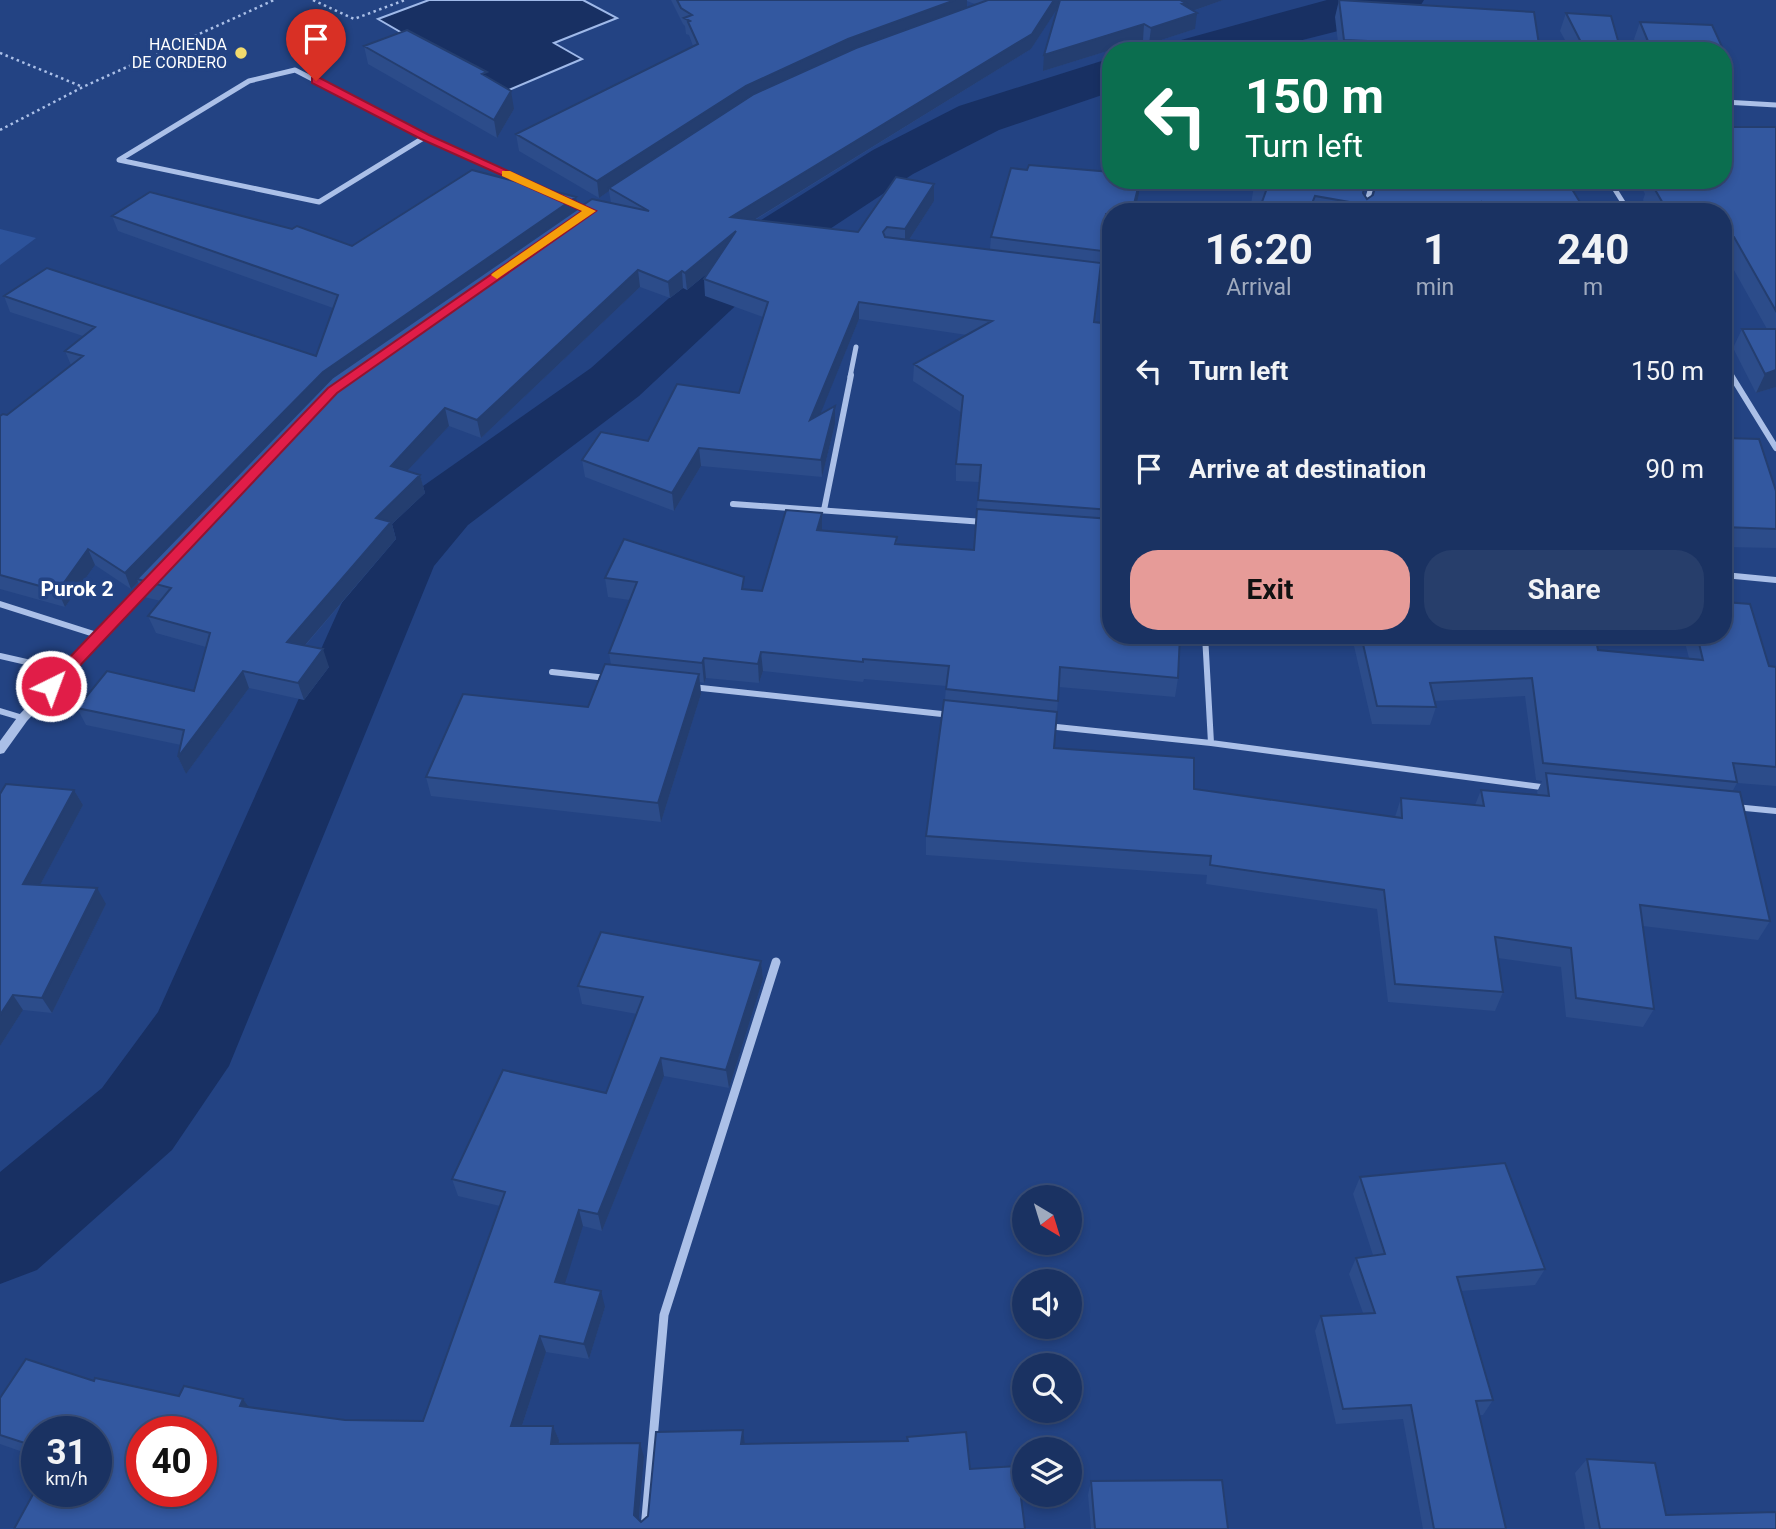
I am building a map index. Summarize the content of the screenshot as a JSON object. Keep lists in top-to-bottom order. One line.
{"districts":["Purok 2"],"places":["HACIENDA DE CORDERO"],"north":"bottom right","page":{"turn":["150 m","Turn left"],"eta":["16:20","Arrival","1","min","240","m"],"list":[{"name":"Turn left","value":"150 m"},{"name":"Arrive at destination","value":"90 m"}],"buttons":["Exit","Share"],"speed":"31 km/h","limit":"40"}}
